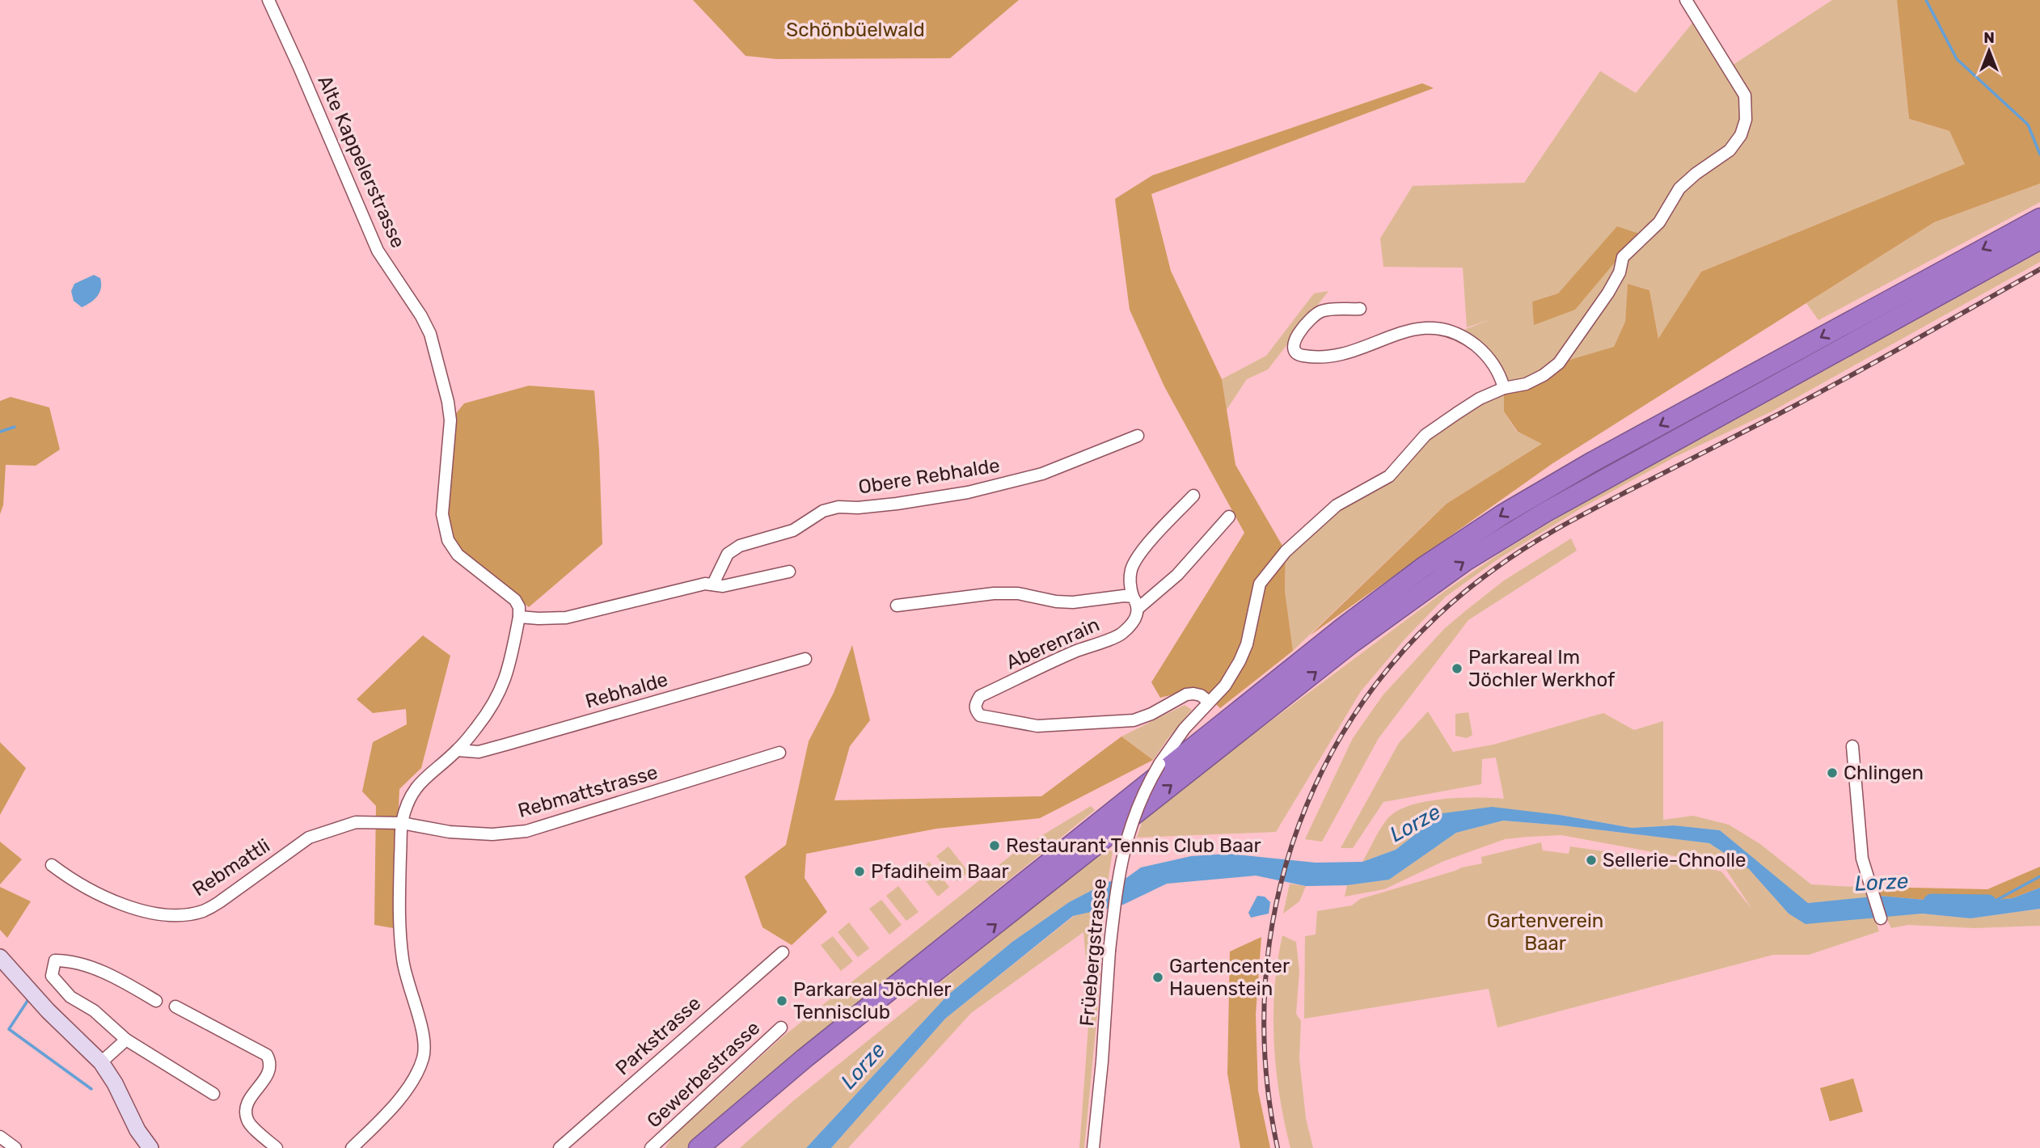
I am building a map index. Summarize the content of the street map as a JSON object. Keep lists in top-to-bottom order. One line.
{"streets":{"street":["Alte Kappelerstrasse","Obere Rebhalde","Aberenrain","Rebhalde","Rebmattstrasse","Rebmattli","Früebergstrasse","Parkstrasse","Gewerbestrasse"]},"crossings":[["Aberenrain","Früebergstrasse"],["Rebmattstrasse","Rebmattli"]],"water":["Lorze"],"parks":["Schönbüelwald","Gartenverein Baar"],"places":["Parkareal Im Jöchler Werkhof","Chlingen","Restaurant Tennis Club Baar","Sellerie-Chnolle","Pfadiheim Baar","Gartencenter Hauenstein","Parkareal Jöchler Tennisclub"],"north":"top"}
